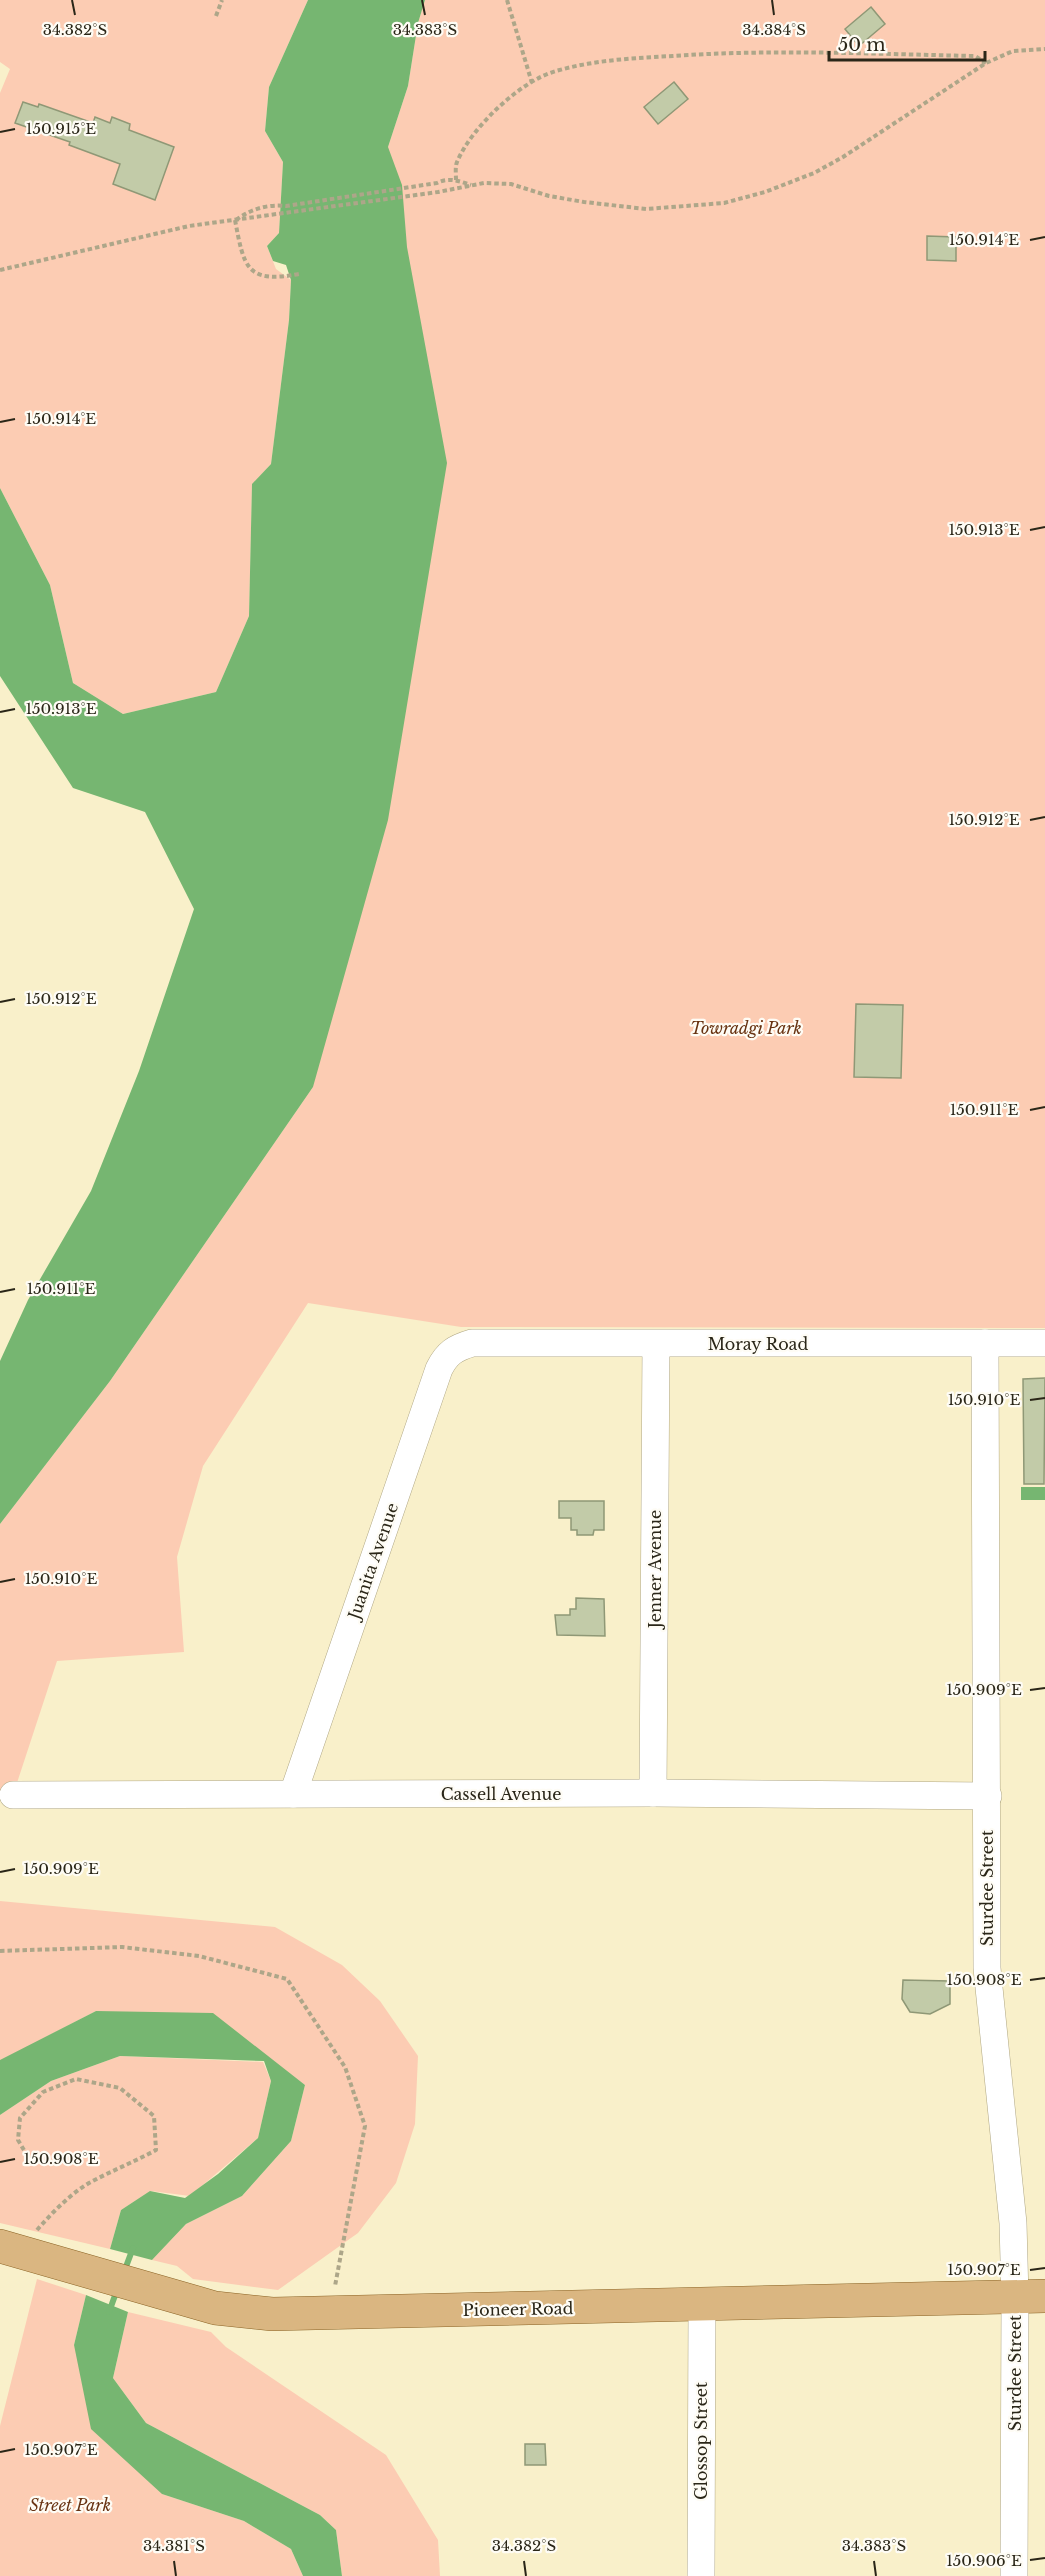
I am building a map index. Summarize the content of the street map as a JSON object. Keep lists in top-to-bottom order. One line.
{"streets":{"main road":["Pioneer Road"],"street":["Moray Road","Juanita Avenue","Jenner Avenue","Cassell Avenue","Sturdee Street","Glossop Street"]},"crossings":[["Moray Road","Juanita Avenue"],["Moray Road","Jenner Avenue"],["Moray Road","Sturdee Street"],["Juanita Avenue","Cassell Avenue"],["Jenner Avenue","Cassell Avenue"],["Cassell Avenue","Sturdee Street"],["Sturdee Street","Pioneer Road"],["Pioneer Road","Glossop Street"]],"parks":["Towradgi Park","Street Park"],"scale_bar":"50 m","coordinates":["34.382°S","34.383°S","34.384°S","150.915°E","150.914°E","150.913°E","150.912°E","150.911°E","150.910°E","150.909°E","150.908°E","150.907°E","34.381°S","150.906°E"]}
